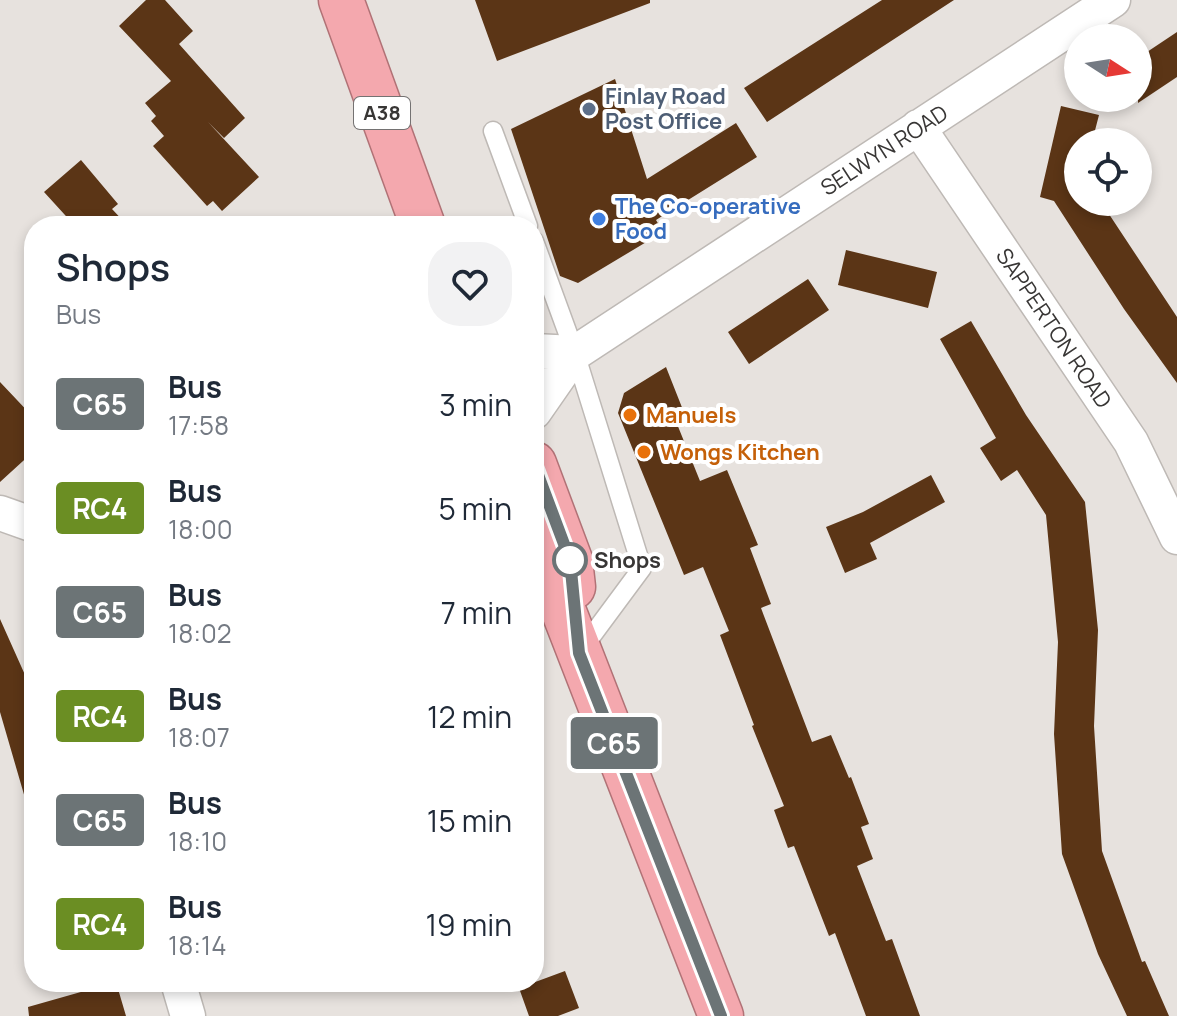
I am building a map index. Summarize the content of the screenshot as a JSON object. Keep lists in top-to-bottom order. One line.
{"streets":{"highway":["A38"],"street":["SELWYN ROAD","SAPPERTON ROAD"]},"crossings":[["SELWYN ROAD","SAPPERTON ROAD"]],"places":["Finlay Road Post Office","The Co-operative Food","Manuels","Wongs Kitchen","Shops"],"lines":["bus line C65"],"north":"right","page":{"on_map":"C65","heading":["Shops","Bus"],"list":[{"mark":"C65","name":"Bus","note":"17:58","value":"3 min"},{"mark":"RC4","name":"Bus","note":"18:00","value":"5 min"},{"mark":"C65","name":"Bus","note":"18:02","value":"7 min"},{"mark":"RC4","name":"Bus","note":"18:07","value":"12 min"},{"mark":"C65","name":"Bus","note":"18:10","value":"15 min"},{"mark":"RC4","name":"Bus","note":"18:14","value":"19 min"}]}}
